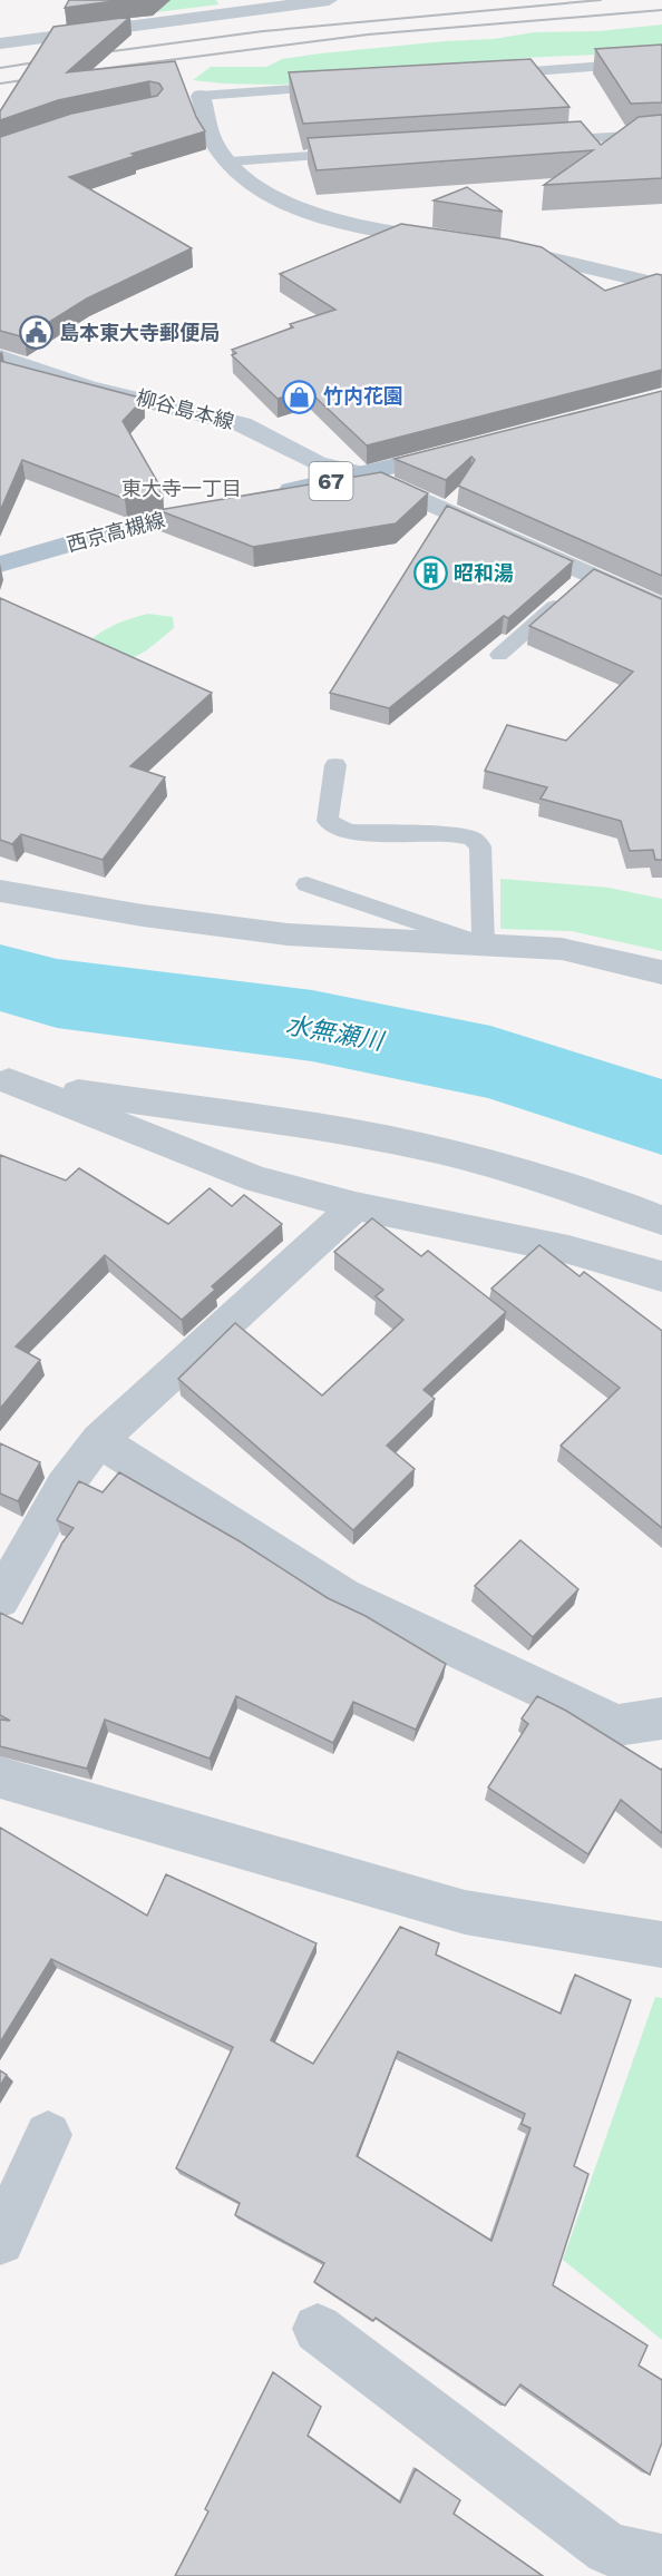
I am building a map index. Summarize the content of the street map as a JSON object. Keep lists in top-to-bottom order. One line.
{"streets":{"main road":["柳谷島本線","67","西京高槻線"]},"crossings":[["柳谷島本線","67"]],"districts":["東大寺一丁目"],"water":["水無瀬川"],"places":{"public building":["島本東大寺郵便局"],"shop":["竹内花園"],"building":["昭和湯"]}}
